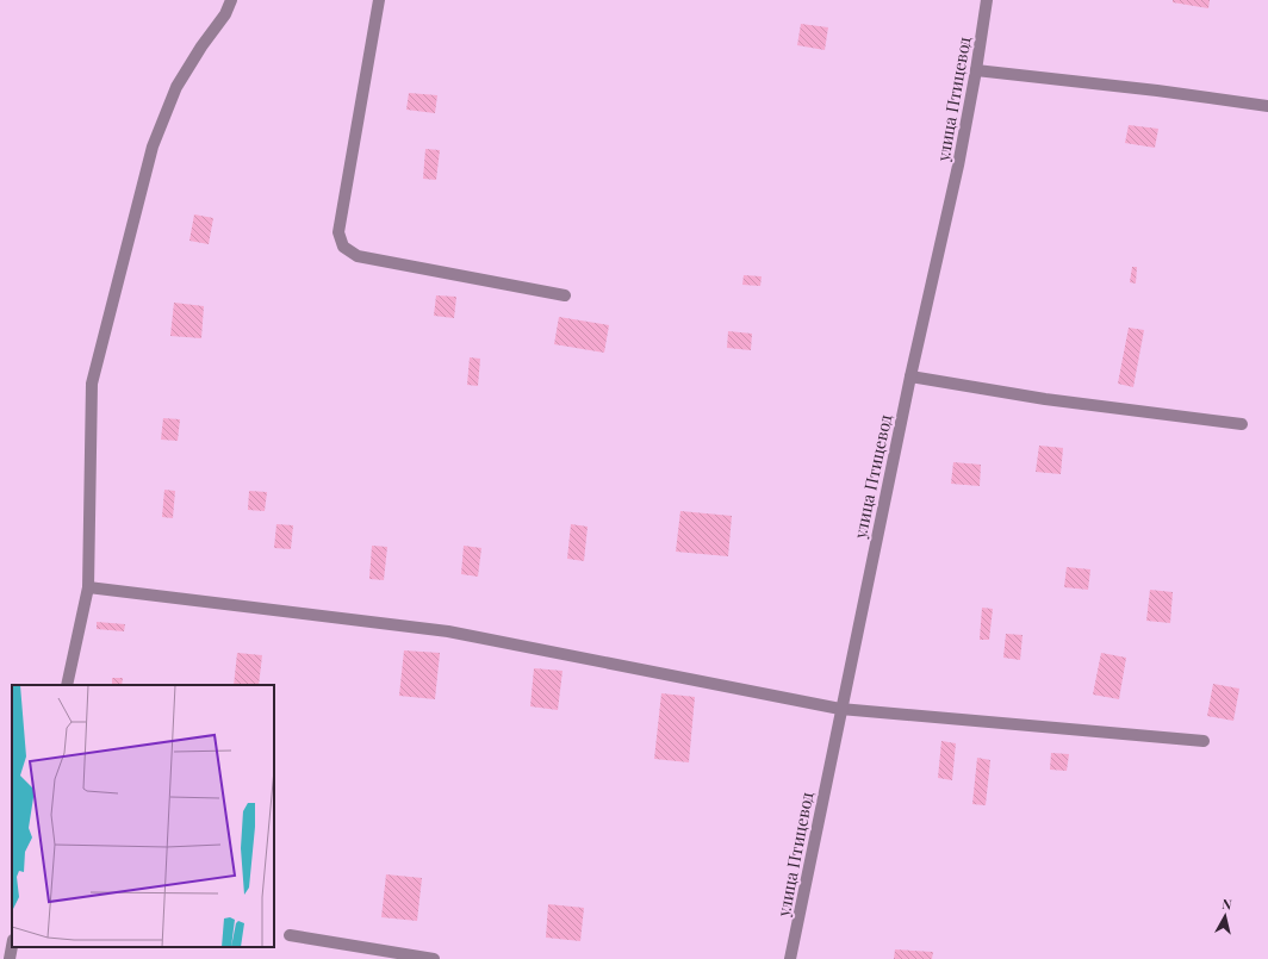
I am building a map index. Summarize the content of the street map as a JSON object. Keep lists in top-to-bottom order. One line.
{"streets":{"street":["улица Птицевод"]},"north":"top"}
